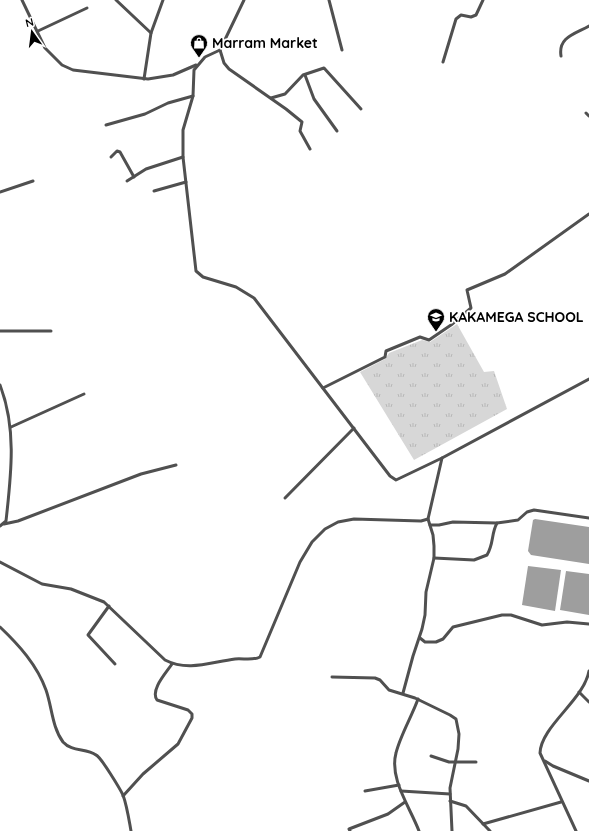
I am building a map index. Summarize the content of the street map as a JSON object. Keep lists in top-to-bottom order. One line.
{"places":{"shop":["Marram Market"],"school or university":["KAKAMEGA SCHOOL"]},"north":"top"}
